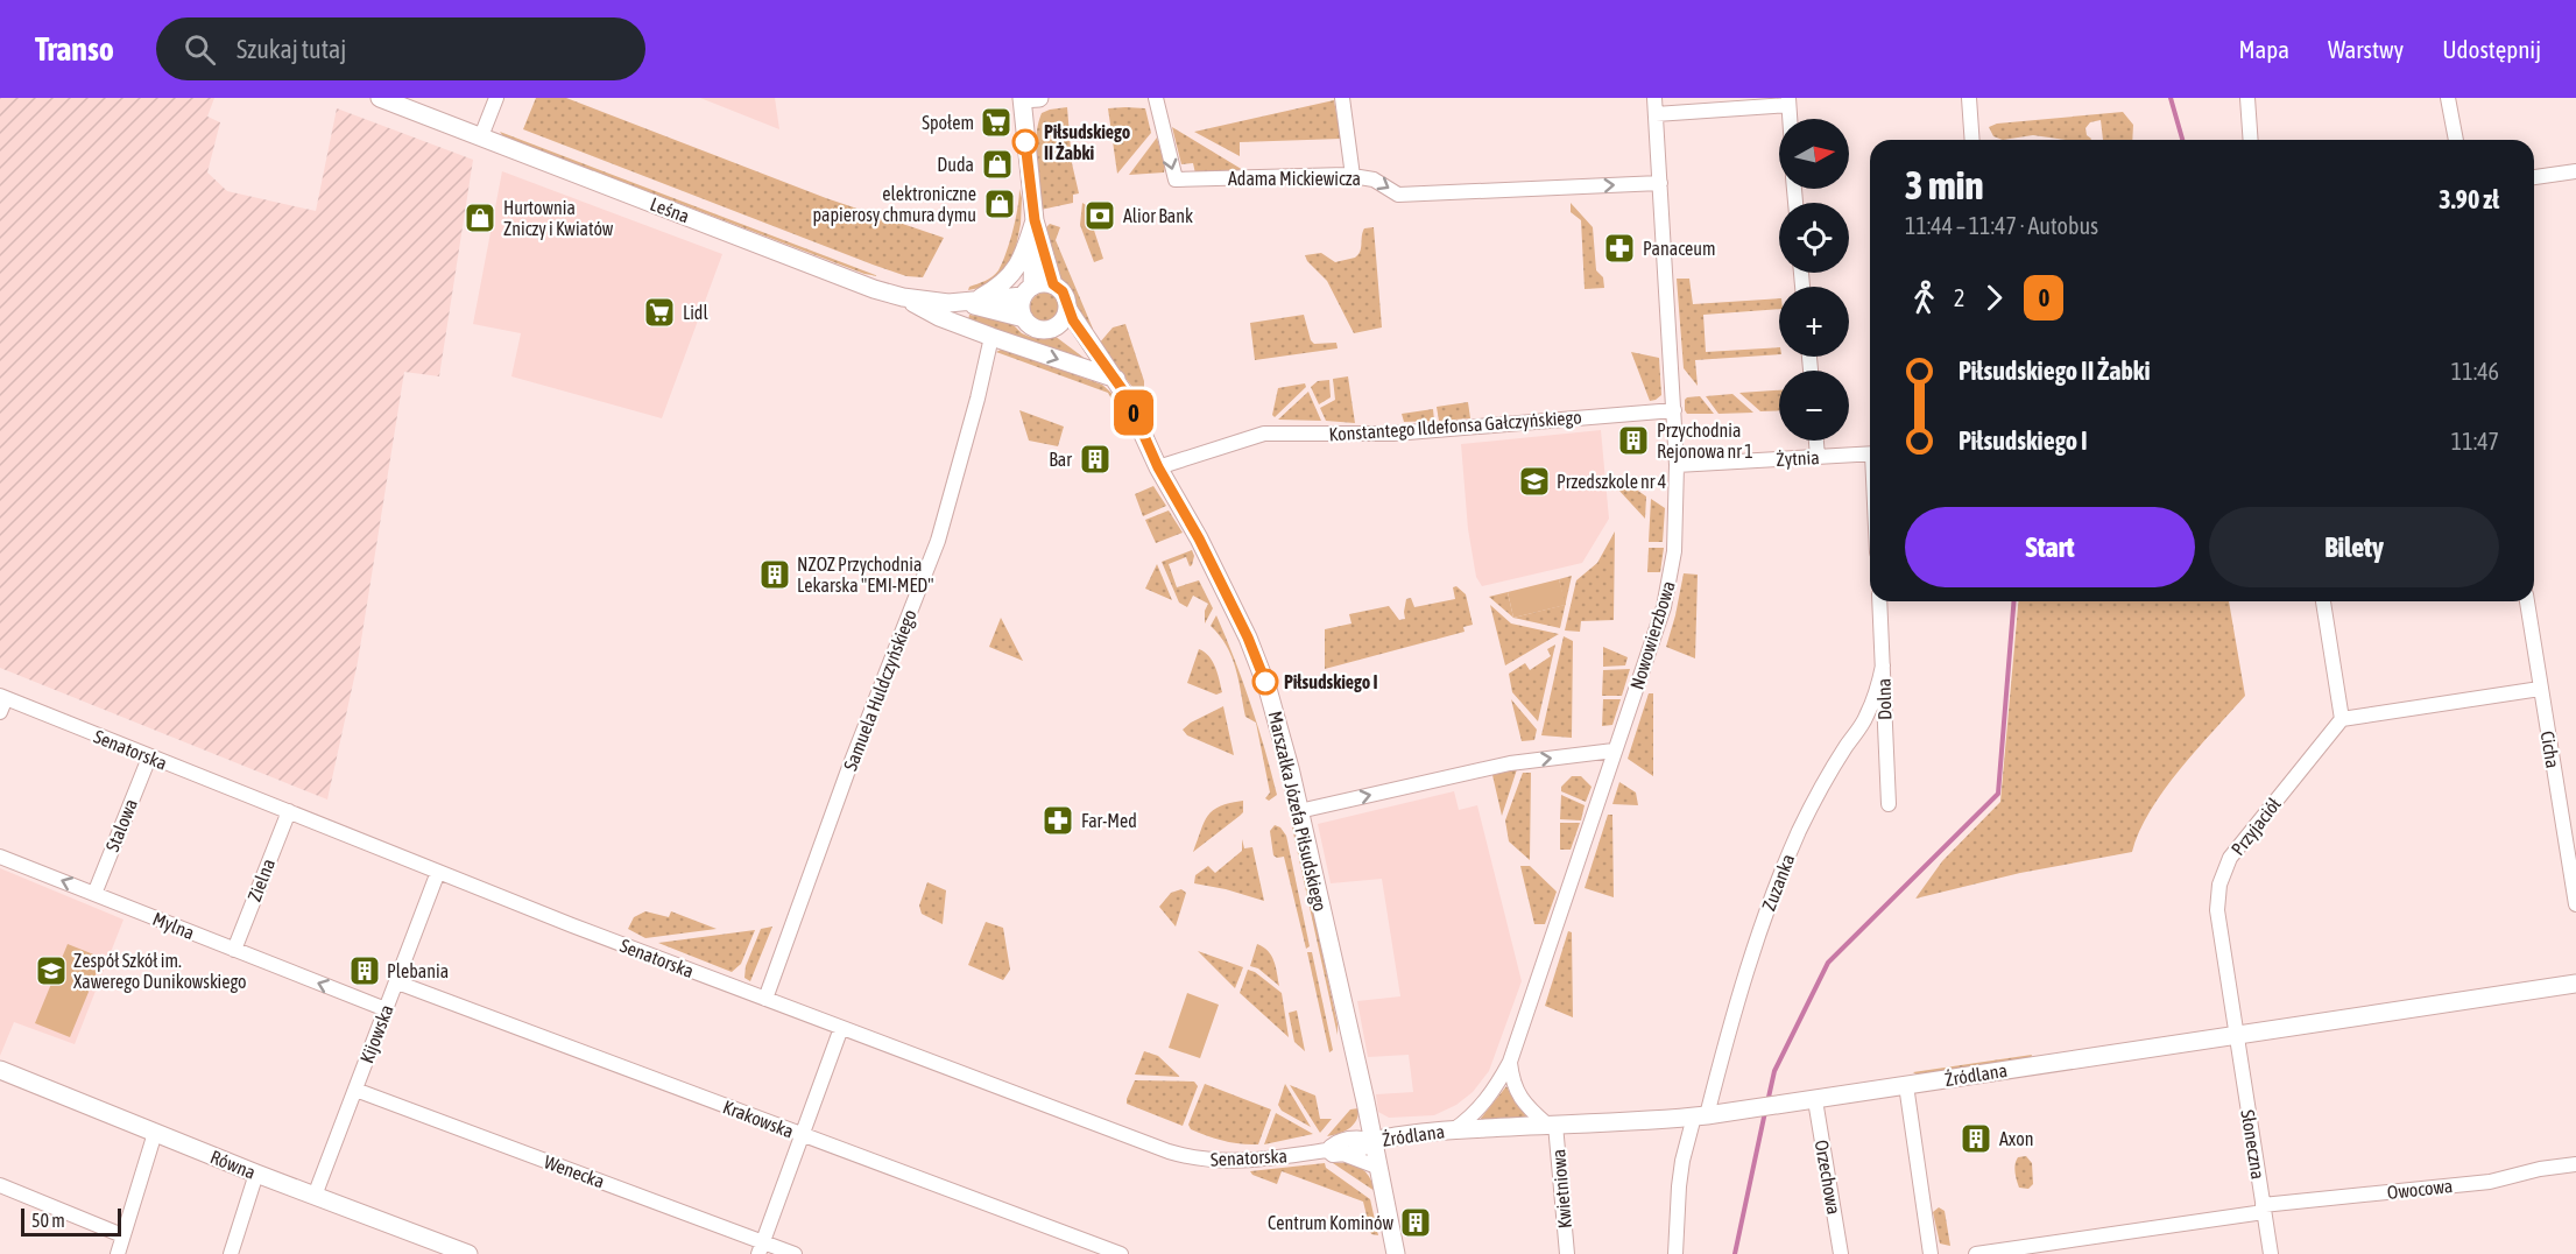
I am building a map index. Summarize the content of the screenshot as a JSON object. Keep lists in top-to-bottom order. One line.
{"streets":{"street":["Adama Mickiewicza","Leśna","Konstantego Ildefonsa Gałczyńskiego","Żytnia","Nowowierzbowa","Samuela Huldczyńskiego","Dolna","Senatorska","Cicha","Marszałka Józefa Piłsudskiego","Stalowa","Przyjaciół","Zielna","Zuzanka","Mylna","Kijowska","Źródlana","Krakowska","Słoneczna","Równa","Wenecka","Orzechowa","Kwietniowa","Owocowa"]},"crossings":[["Adama Mickiewicza","Nowowierzbowa"],["Konstantego Ildefonsa Gałczyńskiego","Nowowierzbowa"],["Konstantego Ildefonsa Gałczyńskiego","Marszałka Józefa Piłsudskiego"],["Żytnia","Nowowierzbowa"],["Nowowierzbowa","Źródlana"],["Samuela Huldczyńskiego","Senatorska"],["Dolna","Zuzanka"],["Senatorska","Marszałka Józefa Piłsudskiego"],["Senatorska","Stalowa"],["Senatorska","Zielna"],["Senatorska","Kijowska"],["Senatorska","Źródlana"],["Marszałka Józefa Piłsudskiego","Źródlana"],["Stalowa","Mylna"],["Przyjaciół","Źródlana"],["Przyjaciół","Słoneczna"],["Zielna","Mylna"],["Zuzanka","Źródlana"],["Mylna","Kijowska"],["Kijowska","Krakowska"],["Kijowska","Równa"],["Kijowska","Wenecka"],["Źródlana","Słoneczna"],["Źródlana","Orzechowa"],["Źródlana","Kwietniowa"],["Słoneczna","Owocowa"]],"one_way":["Adama Mickiewicza","Mylna"],"places":{"supermarket":["Społem","Lidl"],"other":["Piłsudskiego II Żabki","Piłsudskiego I"],"shop":["Duda","elektroniczne papierosy chmura dymu","Hurtownia Zniczy i Kwiatów"],"bank":["Alior Bank"],"pharmacy":["Panaceum","Far-Med"],"building":["Przychodnia Rejonowa nr 1","Bar","NZOZ Przychodnia Lekarska \"EMI-MED\"","Plebania","Axon","Centrum Kominów"],"school or university":["Przedszkole nr 4","Zespół Szkół im. Xawerego Dunikowskiego"]},"lines":["bus line 0"],"scale_bar":"50 m","north":"right","page":{"header":"Transo","search":"Szukaj tutaj","nav":["Mapa","Warstwy","Udostępnij"],"on_map":"0","map_buttons":["+","−"],"heading":["3 min","11:44 – 11:47 · Autobus","3.90 zł"],"legs":["2","0"],"list":[{"name":"Piłsudskiego II Żabki","value":"11:46"},{"name":"Piłsudskiego I","value":"11:47"}],"buttons":["Start","Bilety"],"scale":"50 m"}}
